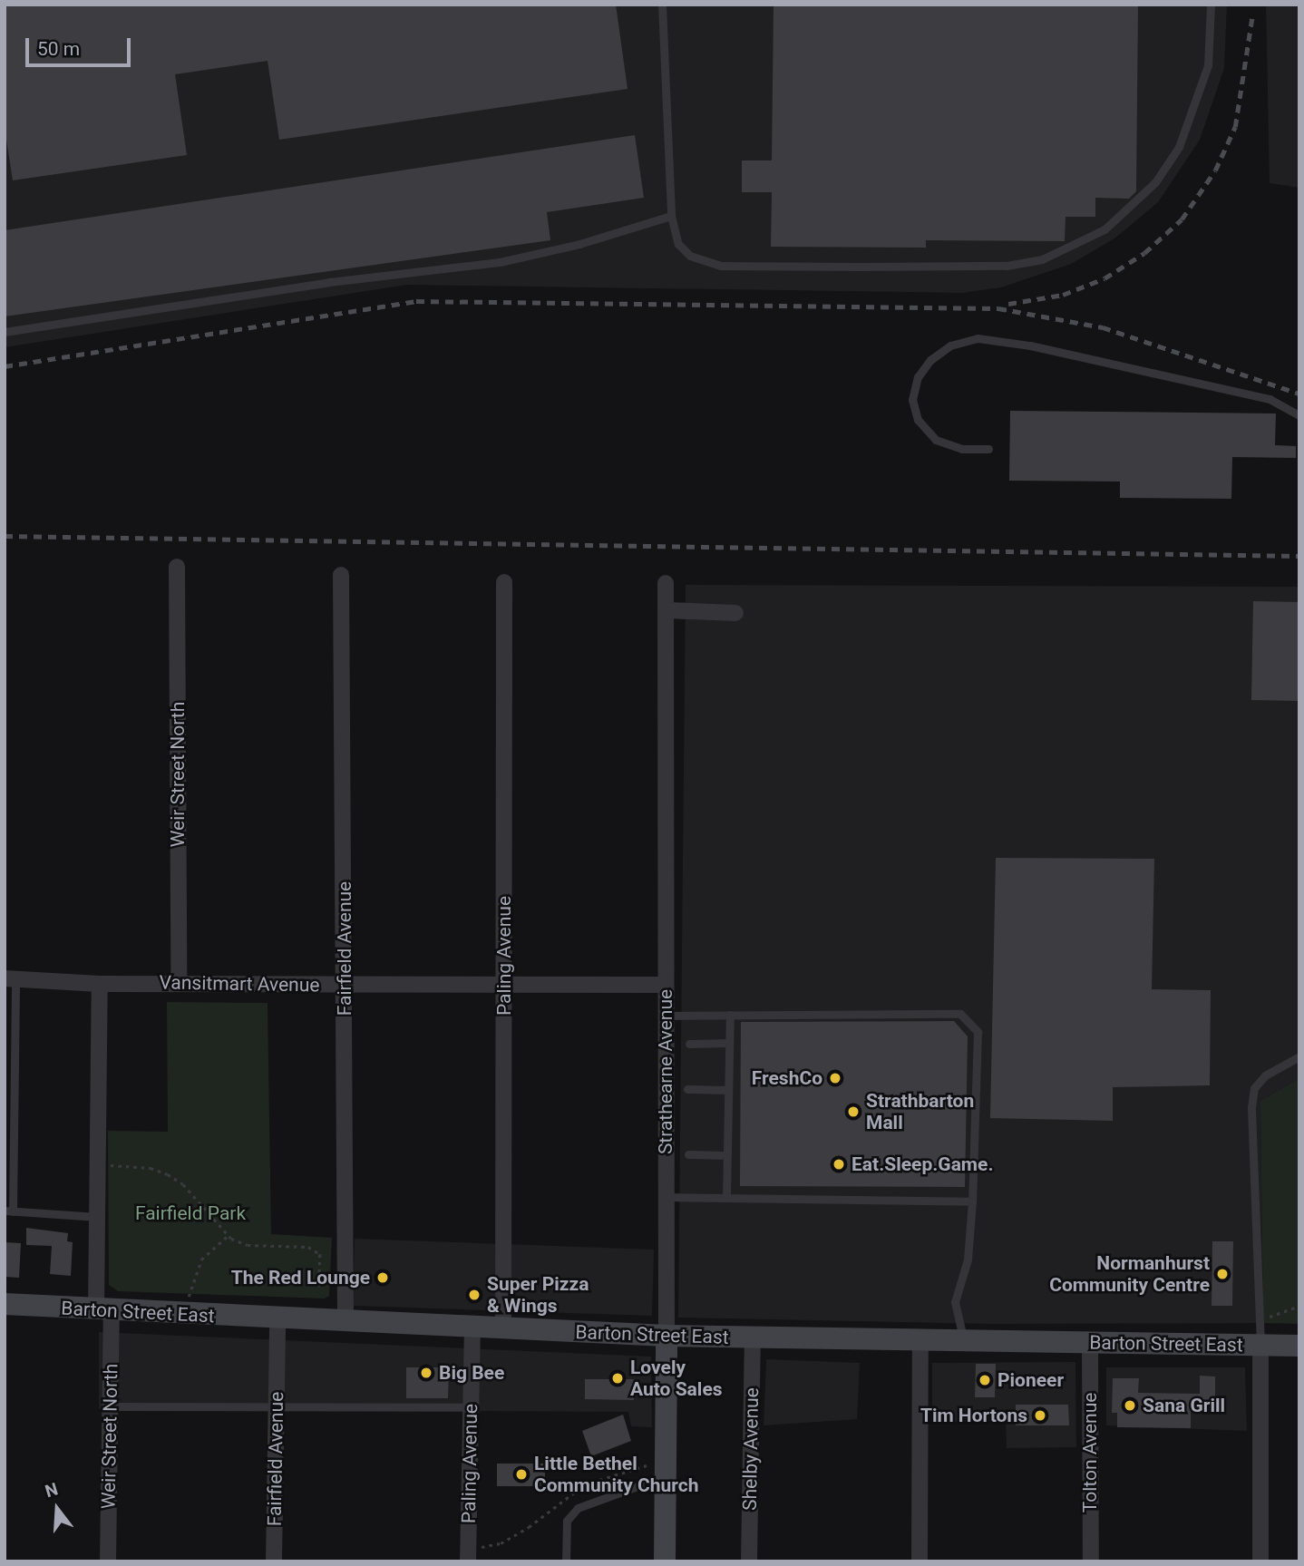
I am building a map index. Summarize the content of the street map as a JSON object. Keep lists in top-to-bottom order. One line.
{"streets":{"main road":["Strathearne Avenue","Barton Street East"],"street":["Weir Street North","Fairfield Avenue","Paling Avenue","Vansitmart Avenue","Shelby Avenue","Tolton Avenue"]},"crossings":[["Weir Street North","Vansitmart Avenue"],["Weir Street North","Barton Street East"],["Fairfield Avenue","Vansitmart Avenue"],["Fairfield Avenue","Barton Street East"],["Paling Avenue","Vansitmart Avenue"],["Paling Avenue","Barton Street East"],["Vansitmart Avenue","Strathearne Avenue"],["Strathearne Avenue","Barton Street East"],["Barton Street East","Shelby Avenue"],["Barton Street East","Tolton Avenue"]],"parks":["Fairfield Park"],"places":["FreshCo","Strathbarton Mall","Eat.Sleep.Game.","Normanhurst Community Centre","The Red Lounge","Super Pizza & Wings","Big Bee","Lovely Auto Sales","Pioneer","Sana Grill","Tim Hortons","Little Bethel Community Church"],"scale_bar":"50 m","north":"top"}
